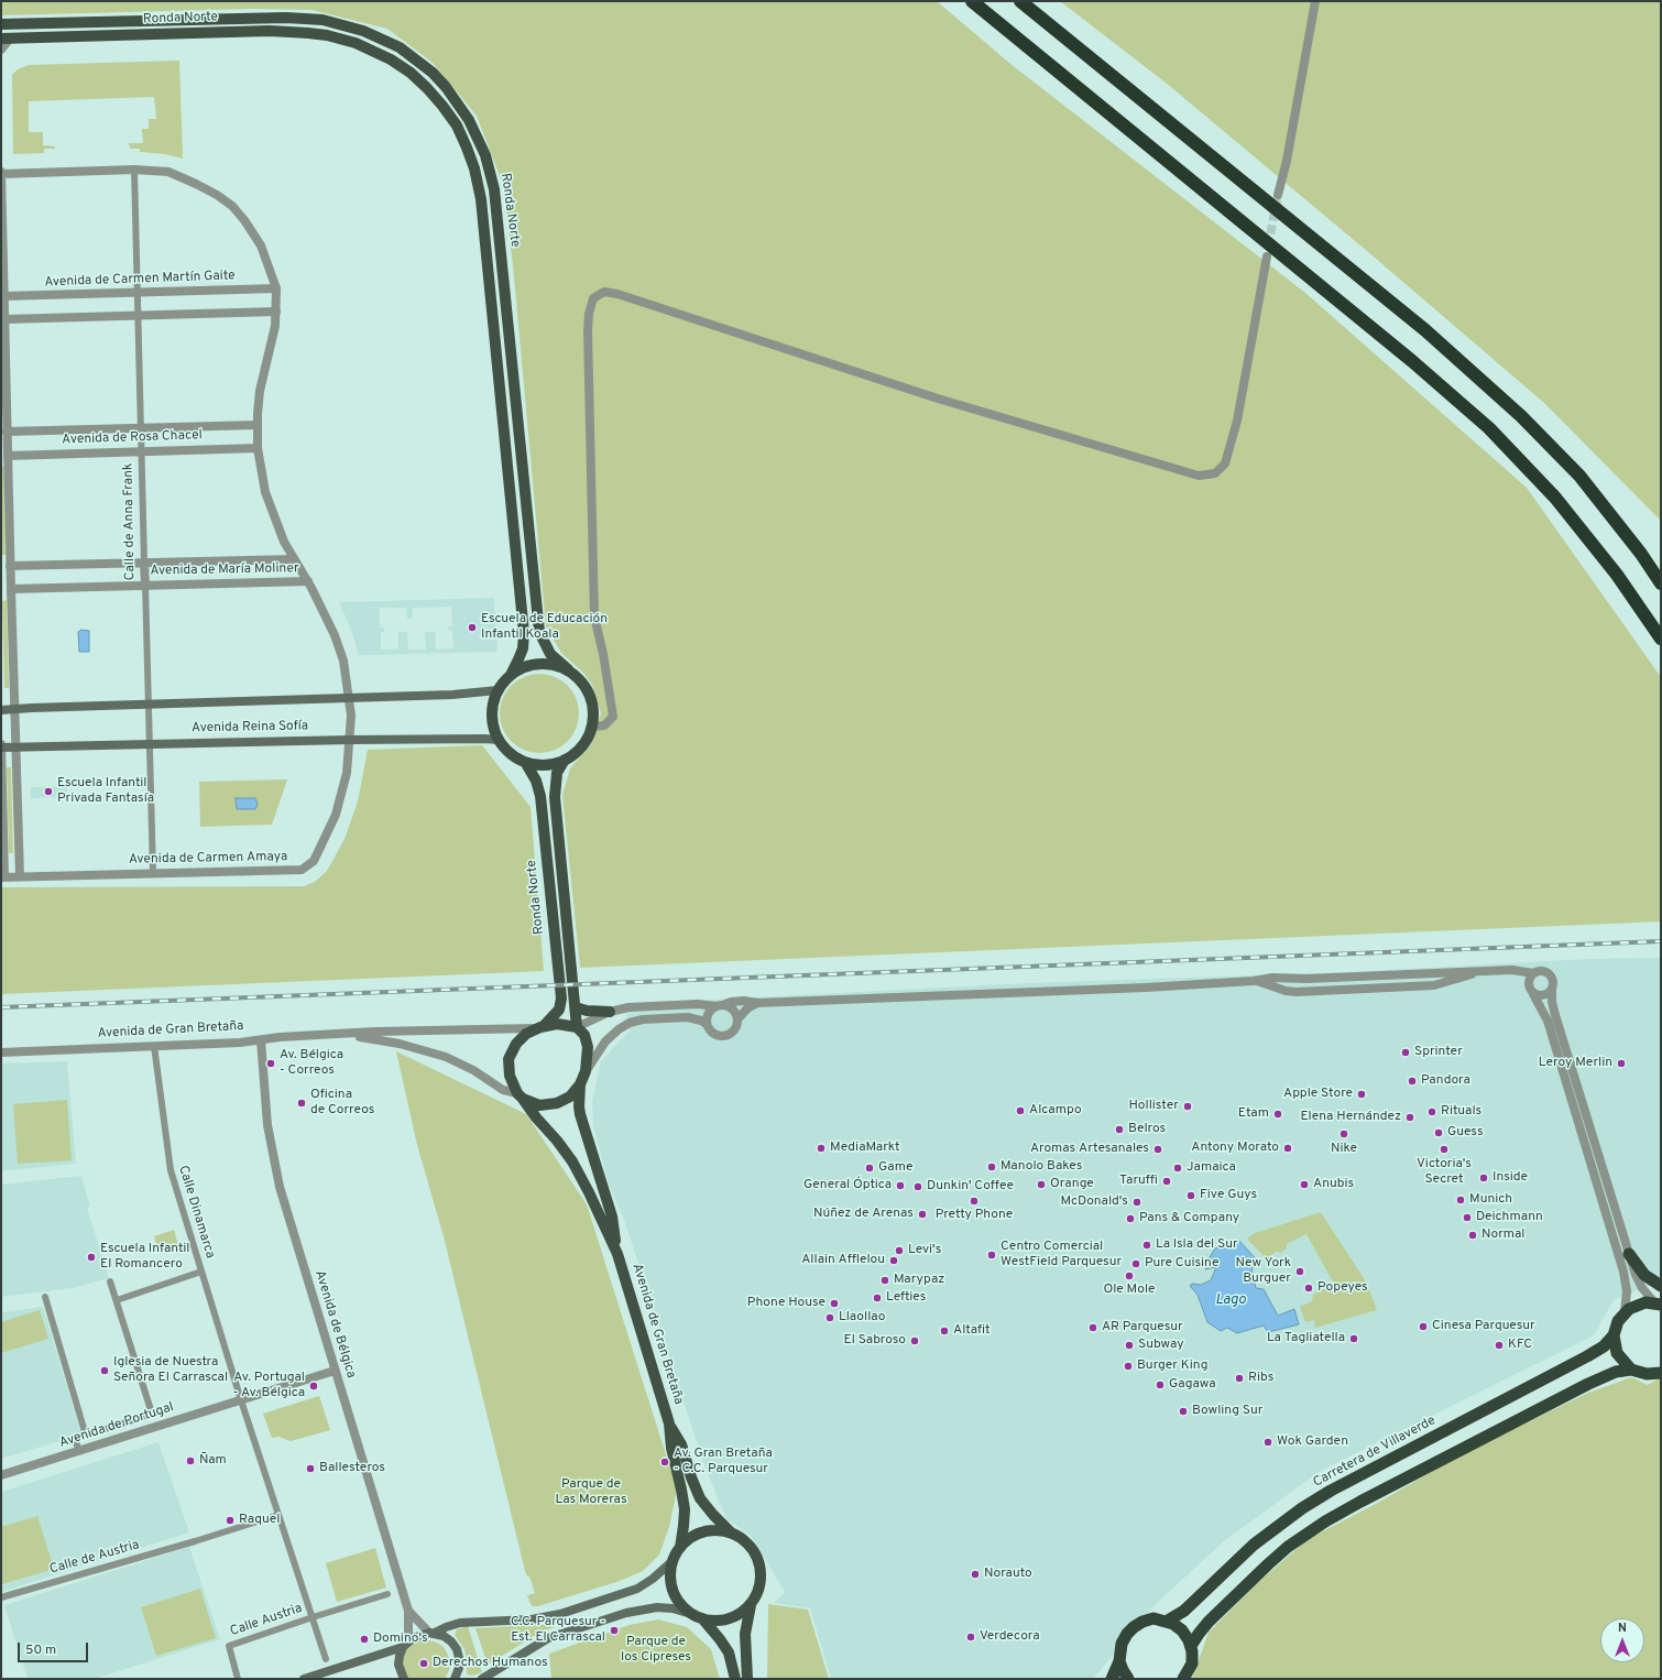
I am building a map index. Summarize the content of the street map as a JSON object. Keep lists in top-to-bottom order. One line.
{"streets":{"highway":["Carretera de Villaverde"],"main road":["Ronda Norte","Avenida Reina Sofía","Avenida de Gran Bretaña"],"street":["Avenida de Carmen Martín Gaite","Avenida de Rosa Chacel","Calle de Anna Frank","Avenida de María Moliner","Avenida de Carmen Amaya","Calle Dinamarca","Avenida de Bélgica","Avenida de Portugal","Calle de Austria","Calle Austria"]},"crossings":[["Ronda Norte","Avenida Reina Sofía"],["Ronda Norte","Avenida de Gran Bretaña"],["Avenida de Carmen Martín Gaite","Calle de Anna Frank"],["Avenida de Carmen Martín Gaite","Avenida de Carmen Amaya"],["Avenida de Rosa Chacel","Calle de Anna Frank"],["Avenida de Rosa Chacel","Avenida de Carmen Amaya"],["Calle de Anna Frank","Avenida de María Moliner"],["Calle de Anna Frank","Avenida Reina Sofía"],["Calle de Anna Frank","Avenida de Carmen Amaya"],["Avenida de María Moliner","Avenida de Carmen Amaya"],["Avenida Reina Sofía","Avenida de Carmen Amaya"],["Avenida de Gran Bretaña","Calle Dinamarca"],["Avenida de Gran Bretaña","Avenida de Bélgica"],["Avenida de Bélgica","Avenida de Portugal"]],"water":["Lago"],"parks":["Parque de Las Moreras","Parque de los Cipreses"],"places":["Escuela de Educación Infantil Koala","Escuela Infantil Privada Fantasía","Sprinter","Av. Bélgica - Correos","Leroy Merlin","Pandora","Apple Store","Oficina de Correos","Hollister","Alcampo","Rituals","Etam","Elena Hernández","Belros","Guess","Nike","MediaMarkt","Antony Morato","Aromas Artesanales","Victoria's Secret","Manolo Bakes","Game","Jamaica","Inside","Taruffi","Orange","Anubis","General Óptica","Dunkin' Coffee","Five Guys","Munich","Pretty Phone","McDonald's","Núñez de Arenas","Deichmann","Pans & Company","Normal","La Isla del Sur","Levi's","Centro Comercial WestField Parquesur","Escuela Infantil El Romancero","Allain Afflelou","Pure Cuisine","New York Burguer","Ole Mole","Marypaz","Popeyes","Lefties","Phone House","Llaollao","Cinesa Parquesur","AR Parquesur","Altafit","La Tagliatella","El Sabroso","Subway","KFC","Burger King","Iglesia de Nuestra Señora El Carrascal","Ribs","Gagawa","Av. Portugal - Av. Bélgica","Bowling Sur","Wok Garden","Ñam","Av. Gran Bretaña - C.C. Parquesur","Ballesteros","Raquel","Norauto","C.C. Parquesur - Est. El Carrascal","Verdecora","Domino's","Derechos Humanos"],"scale_bar":"50 m","north":"top"}
